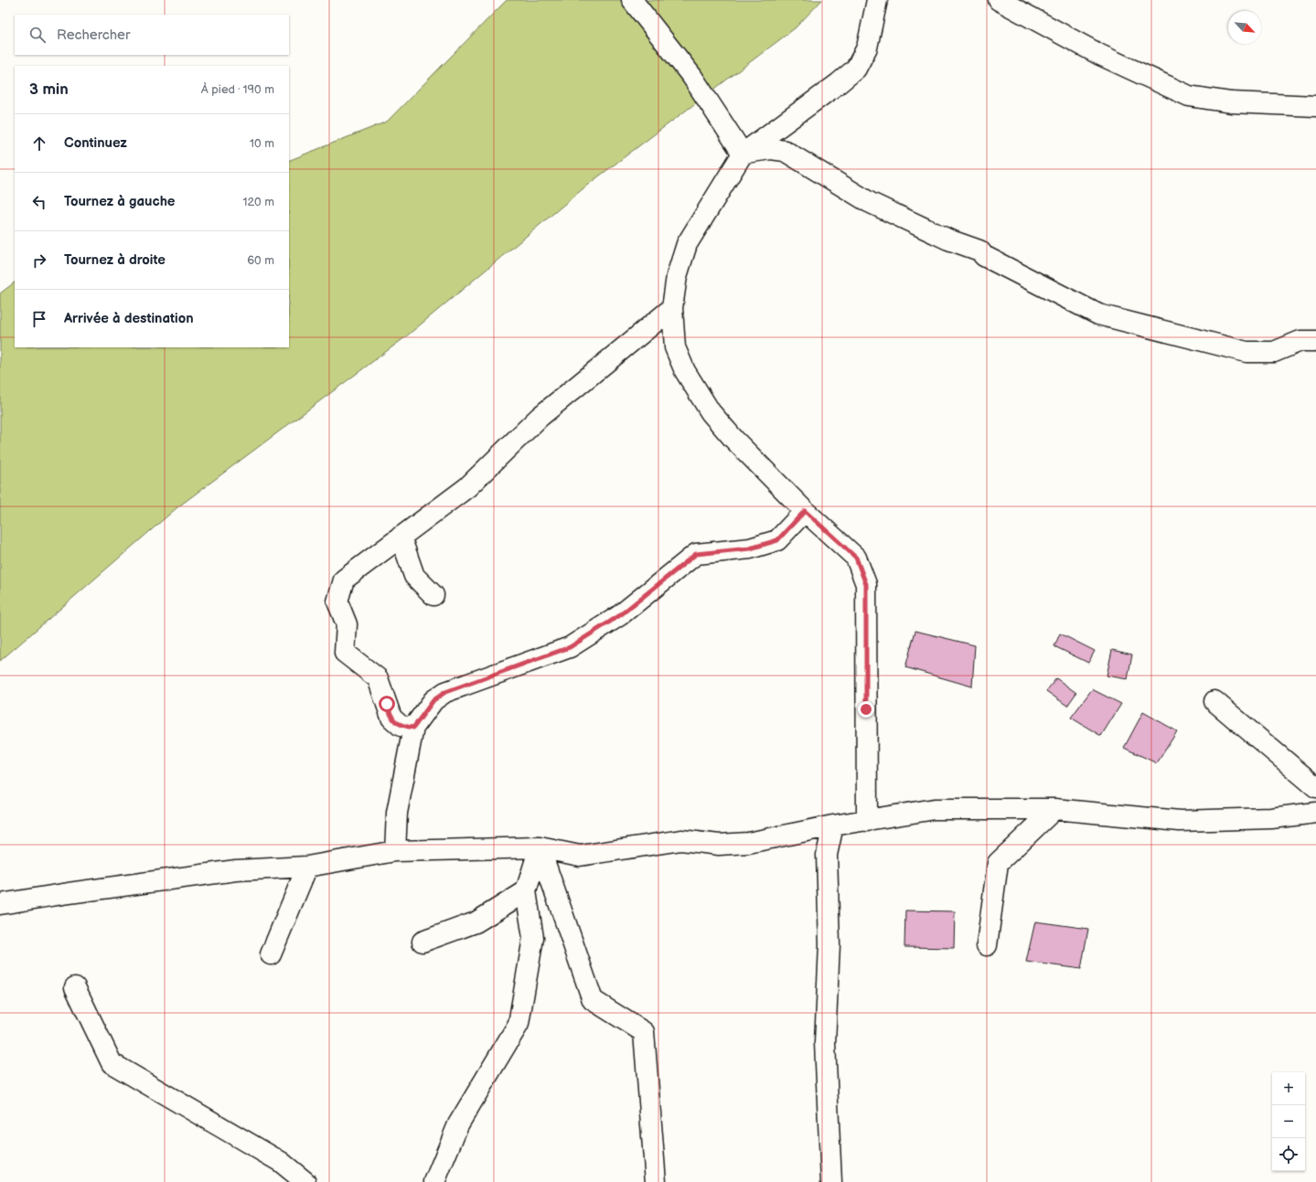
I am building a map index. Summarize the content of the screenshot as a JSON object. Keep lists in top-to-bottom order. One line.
{"north":"bottom right","page":{"search":"Rechercher","heading":["3 min","À pied · 190 m"],"list":[["Continuez","10 m"],["Tournez à gauche","120 m"],["Tournez à droite","60 m"],"Arrivée à destination"],"map_buttons":["+","−"]}}
